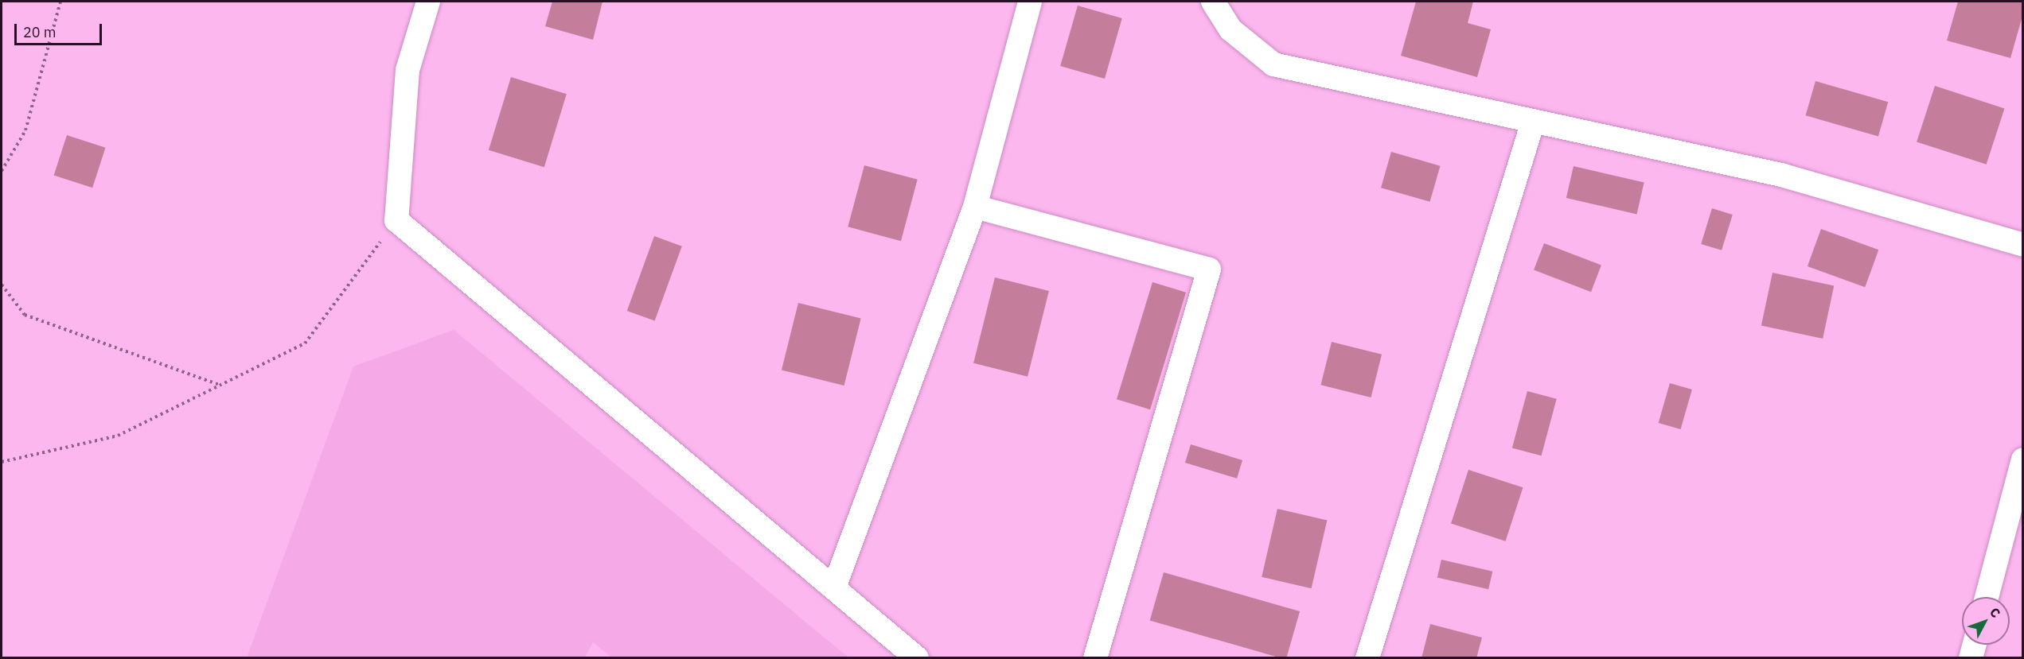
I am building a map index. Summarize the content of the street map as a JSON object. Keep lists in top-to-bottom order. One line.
{"scale_bar":"20 m","north":"top right"}
